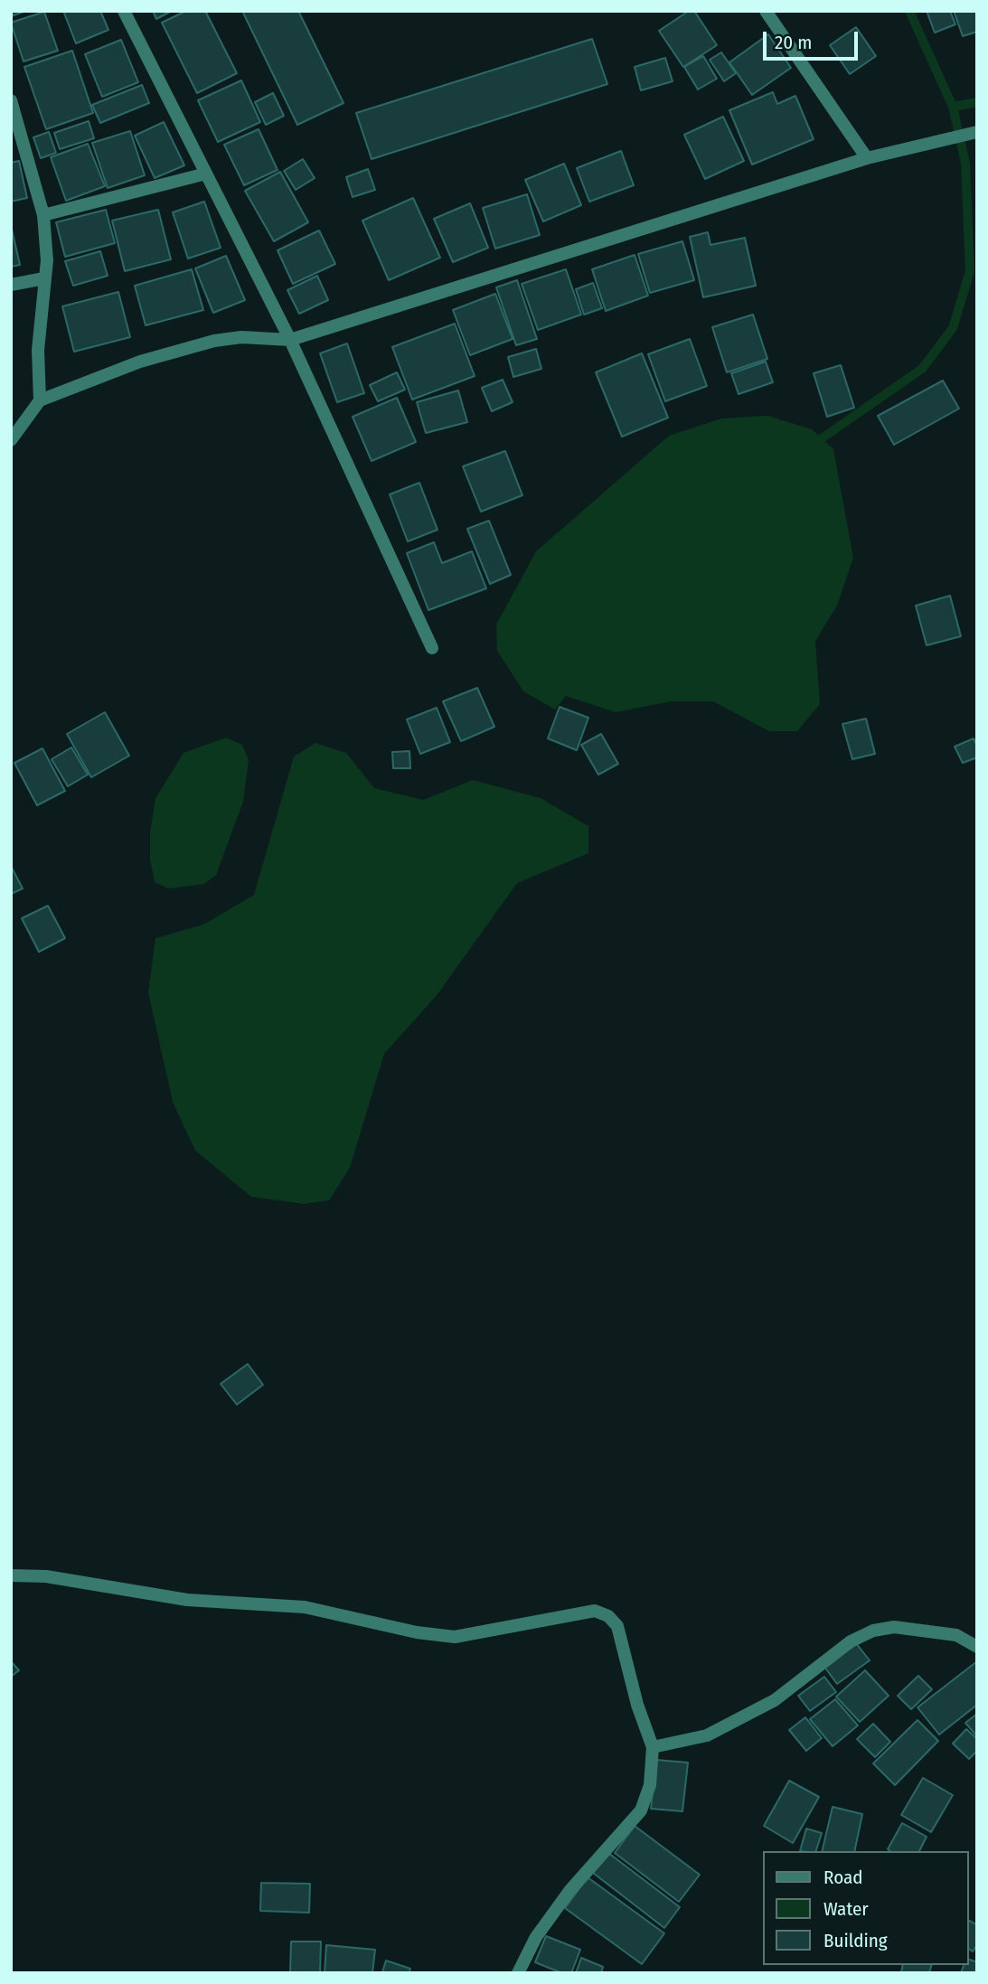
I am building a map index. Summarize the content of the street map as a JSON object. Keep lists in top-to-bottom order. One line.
{"legend":["Road","Water","Building"],"scale_bar":"20 m"}
